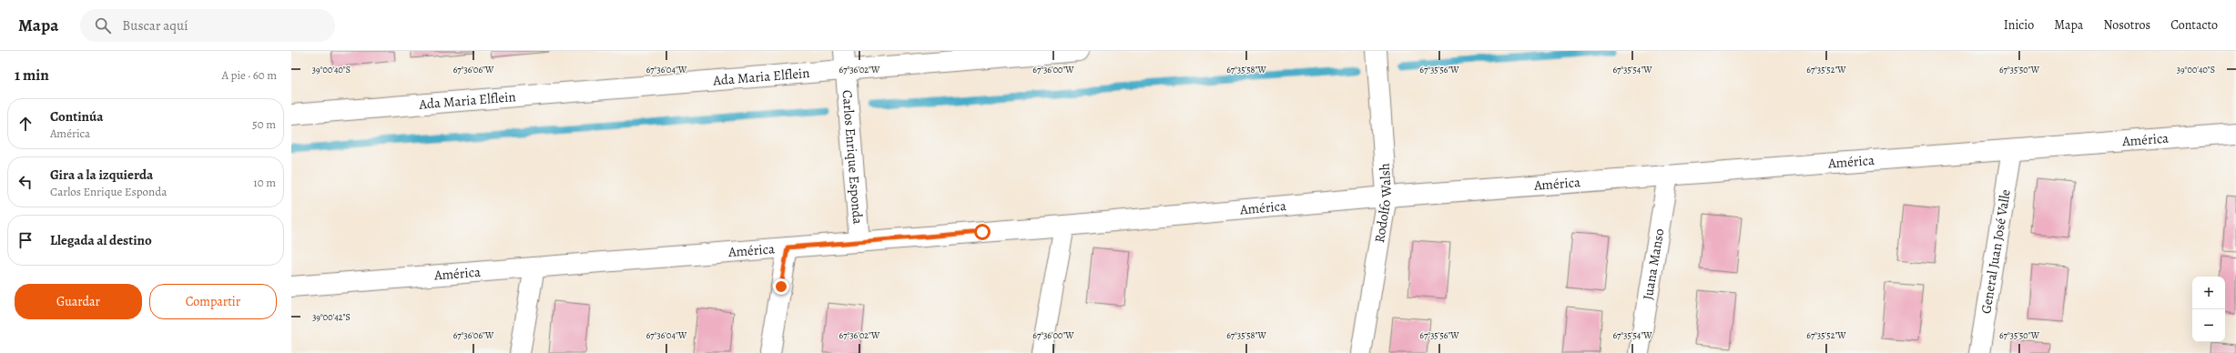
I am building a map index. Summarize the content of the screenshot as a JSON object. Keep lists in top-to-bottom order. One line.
{"streets":{"street":["Ada Maria Elflein","América","Carlos Enrique Esponda","Rodolfo Walsh","General Juan José Valle","Juana Manso"]},"crossings":[["Ada Maria Elflein","Carlos Enrique Esponda"],["América","Carlos Enrique Esponda"],["América","Rodolfo Walsh"],["América","General Juan José Valle"],["América","Juana Manso"]],"page":{"header":"Mapa","search":"Buscar aquí","nav":["Inicio","Mapa","Nosotros","Contacto"],"heading":["1 min","A pie · 60 m"],"list":[["Continúa","América","50 m"],["Gira a la izquierda","Carlos Enrique Esponda","10 m"],"Llegada al destino"],"buttons":["Guardar","Compartir"],"map_buttons":["+","−"]},"coordinates":["67°36'06\"W","67°36'04\"W","67°36'02\"W","67°36'00\"W","67°35'58\"W","67°35'56\"W","67°35'54\"W","67°35'52\"W","67°35'50\"W","39°00'40\"S","39°00'42\"S"]}
